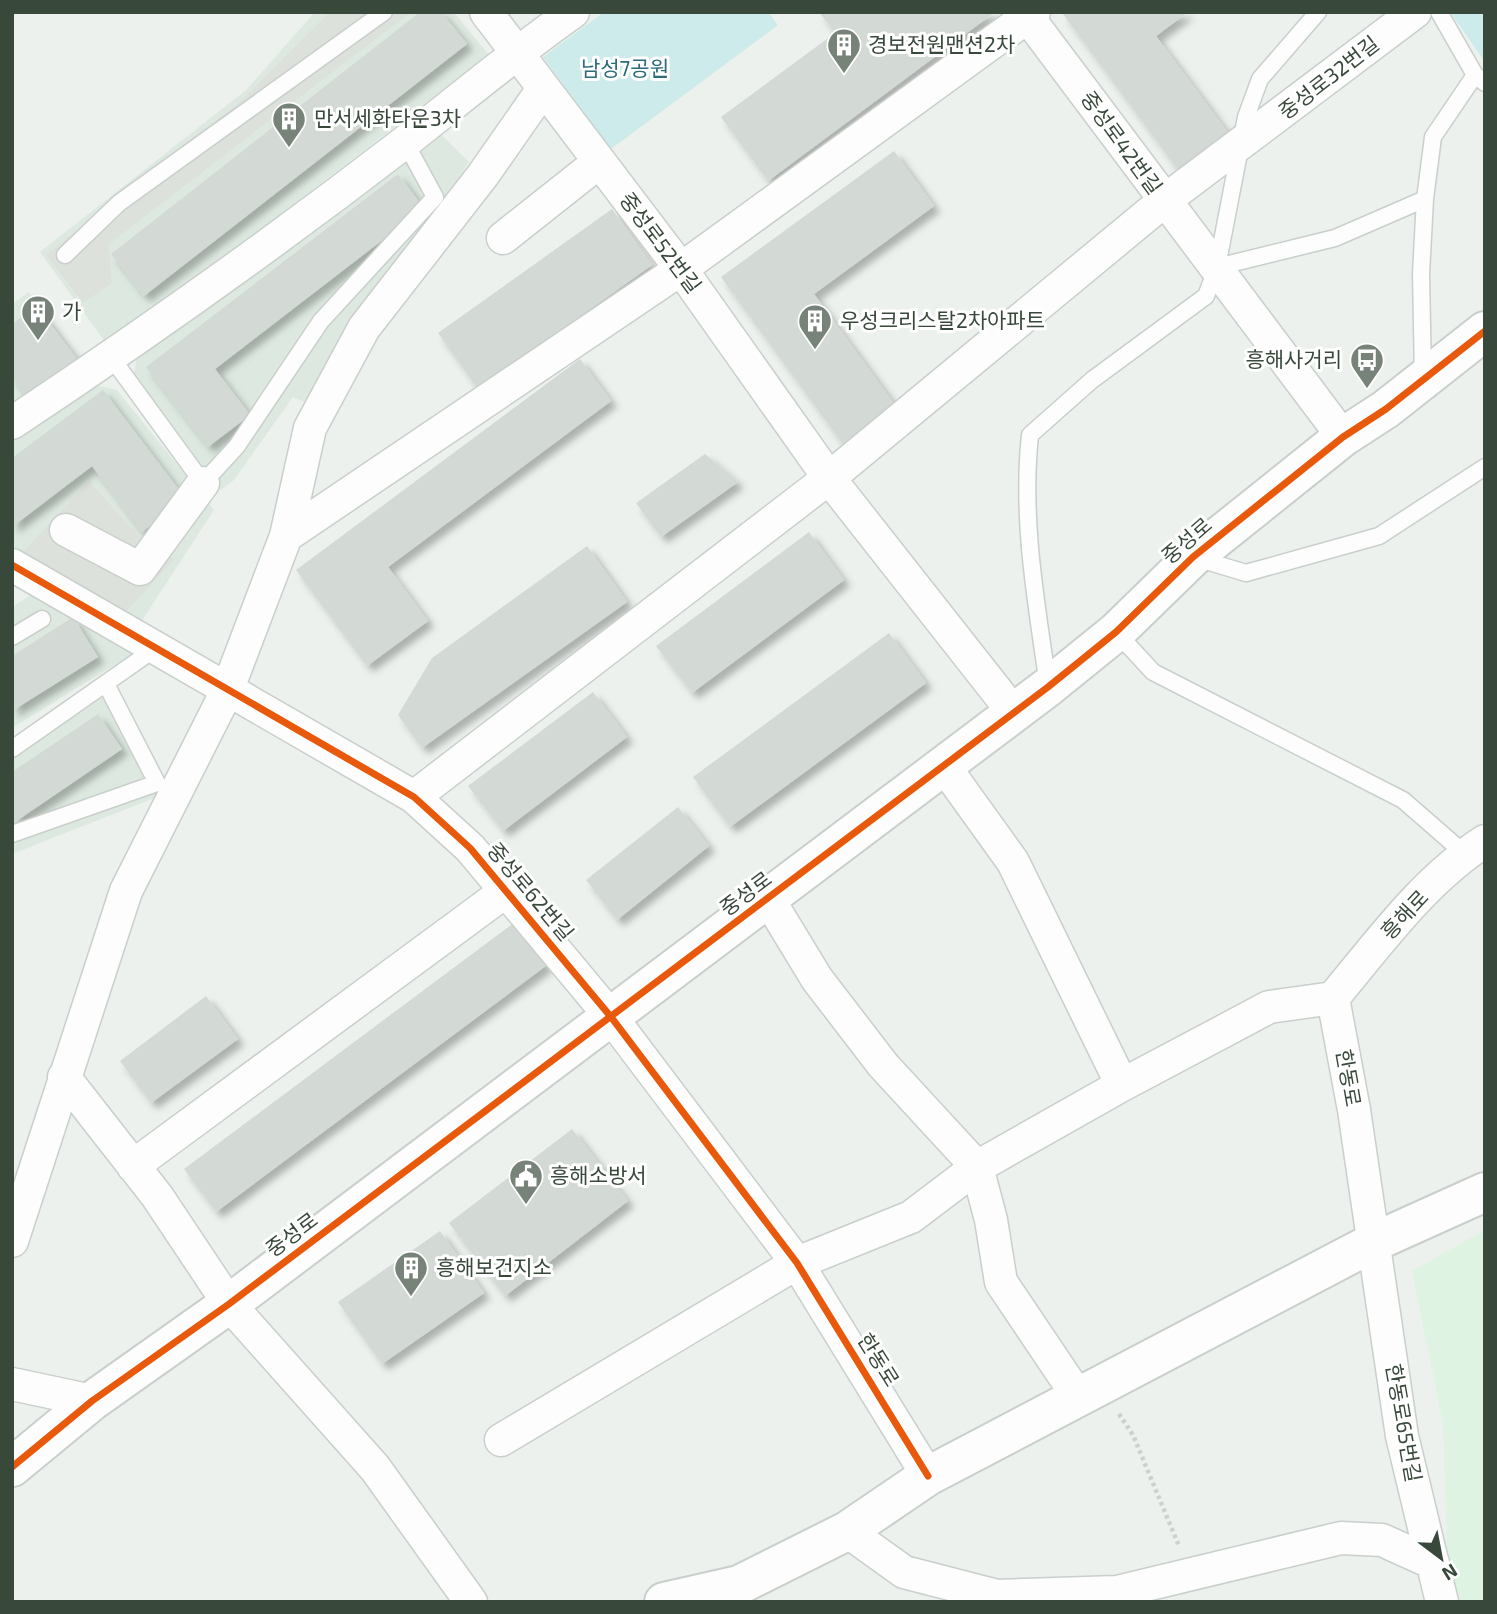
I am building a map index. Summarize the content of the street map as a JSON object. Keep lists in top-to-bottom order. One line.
{"streets":{"street":["중성로32번길","중성로42번길","중성로52번길","중성로","중성로62번길","흥해로","한동로","한동로65번길"]},"crossings":[["중성로32번길","중성로42번길"],["중성로42번길","중성로"],["중성로52번길","중성로"],["중성로","중성로62번길"],["중성로62번길","한동로"],["흥해로","한동로"],["한동로","한동로65번길"]],"parks":["남성7공원"],"places":{"building":["경보전원맨션2차","만서세화타운3차","가","우성크리스탈2차아파트","흥해보건지소"],"bus stop":["흥해사거리"],"public building":["흥해소방서"]},"north":"bottom right"}
